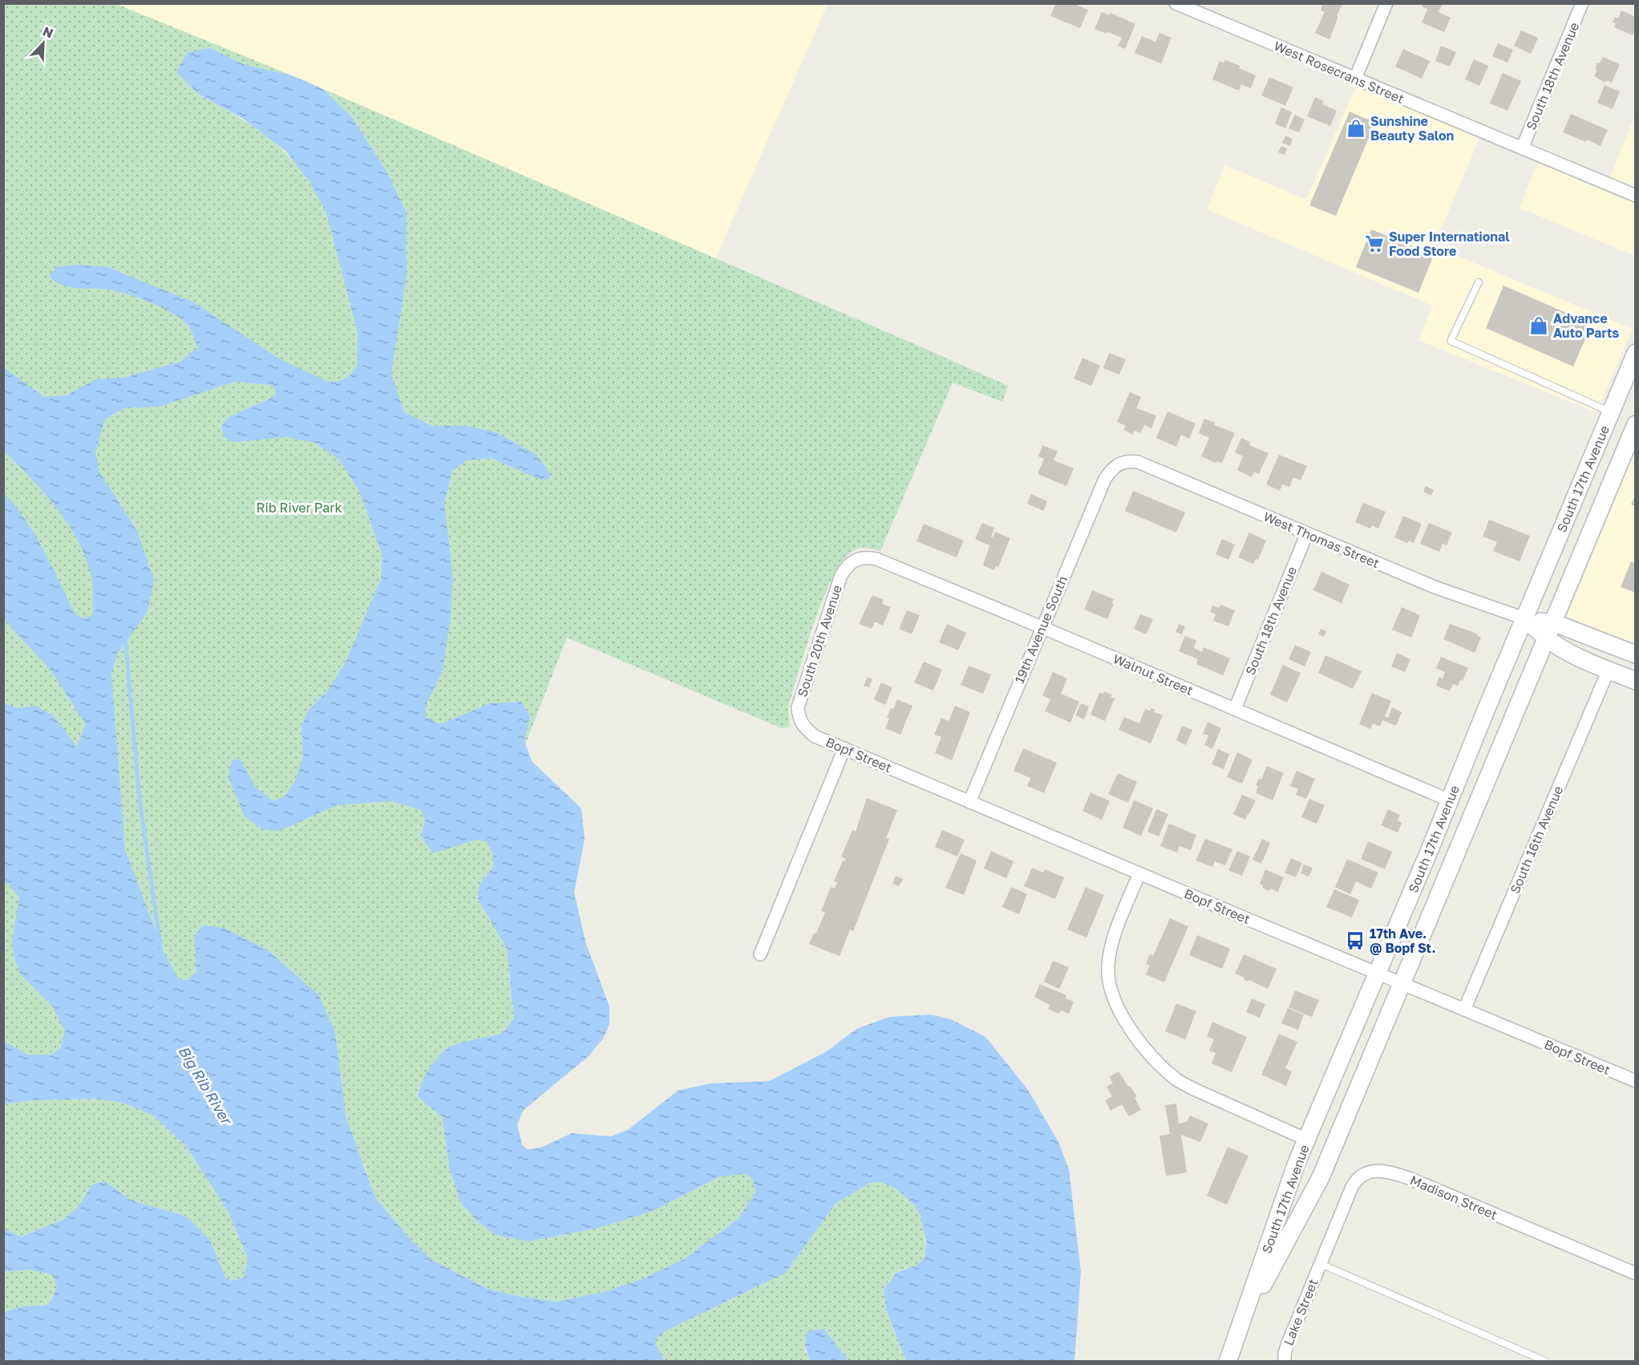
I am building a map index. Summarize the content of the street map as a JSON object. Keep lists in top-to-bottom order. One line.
{"streets":{"main road":["South 17th Avenue","West Thomas Street"],"street":["West Rosecrans Street","South 18th Avenue","19th Avenue South","South 20th Avenue","Walnut Street","Bopf Street","South 16th Avenue","Madison Street","Lake Street"]},"crossings":[["West Rosecrans Street","South 18th Avenue"],["South 18th Avenue","West Thomas Street"],["South 18th Avenue","Walnut Street"],["South 17th Avenue","West Thomas Street"],["South 17th Avenue","Walnut Street"],["South 17th Avenue","Bopf Street"],["West Thomas Street","19th Avenue South"],["West Thomas Street","South 16th Avenue"],["19th Avenue South","Walnut Street"],["19th Avenue South","Bopf Street"],["South 20th Avenue","Walnut Street"],["South 20th Avenue","Bopf Street"],["Bopf Street","South 16th Avenue"],["Madison Street","Lake Street"]],"water":["Big Rib River"],"parks":["Rib River Park"],"places":{"shop":["Sunshine Beauty Salon","Advance Auto Parts"],"supermarket":["Super International Food Store"],"bus stop":["17th Ave. @ Bopf St."]},"north":"top right"}
